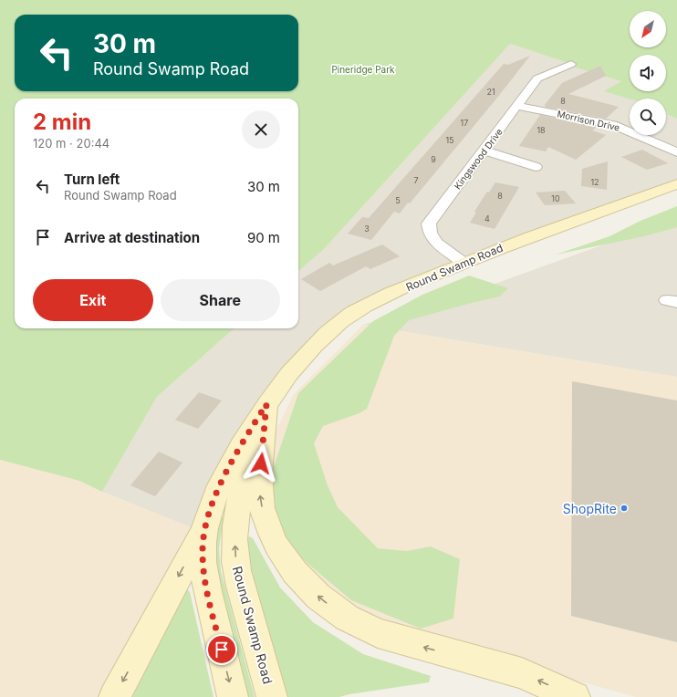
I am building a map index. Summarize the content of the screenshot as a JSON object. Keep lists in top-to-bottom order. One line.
{"streets":{"main road":["Round Swamp Road"],"street":["Morrison Drive","Kingswood Drive"]},"crossings":[["Morrison Drive","Kingswood Drive"],["Kingswood Drive","Round Swamp Road"]],"parks":["Pineridge Park"],"places":["ShopRite"],"house_numbers":["21","8","17","18","15","9","7","12","8","10","5","4","3"],"north":"bottom left","page":{"turn":["30 m","Round Swamp Road"],"heading":["2 min","120 m · 20:44"],"list":[{"name":"Turn left","note":"Round Swamp Road","value":"30 m"},{"name":"Arrive at destination","value":"90 m"}],"buttons":["Exit","Share"]}}
